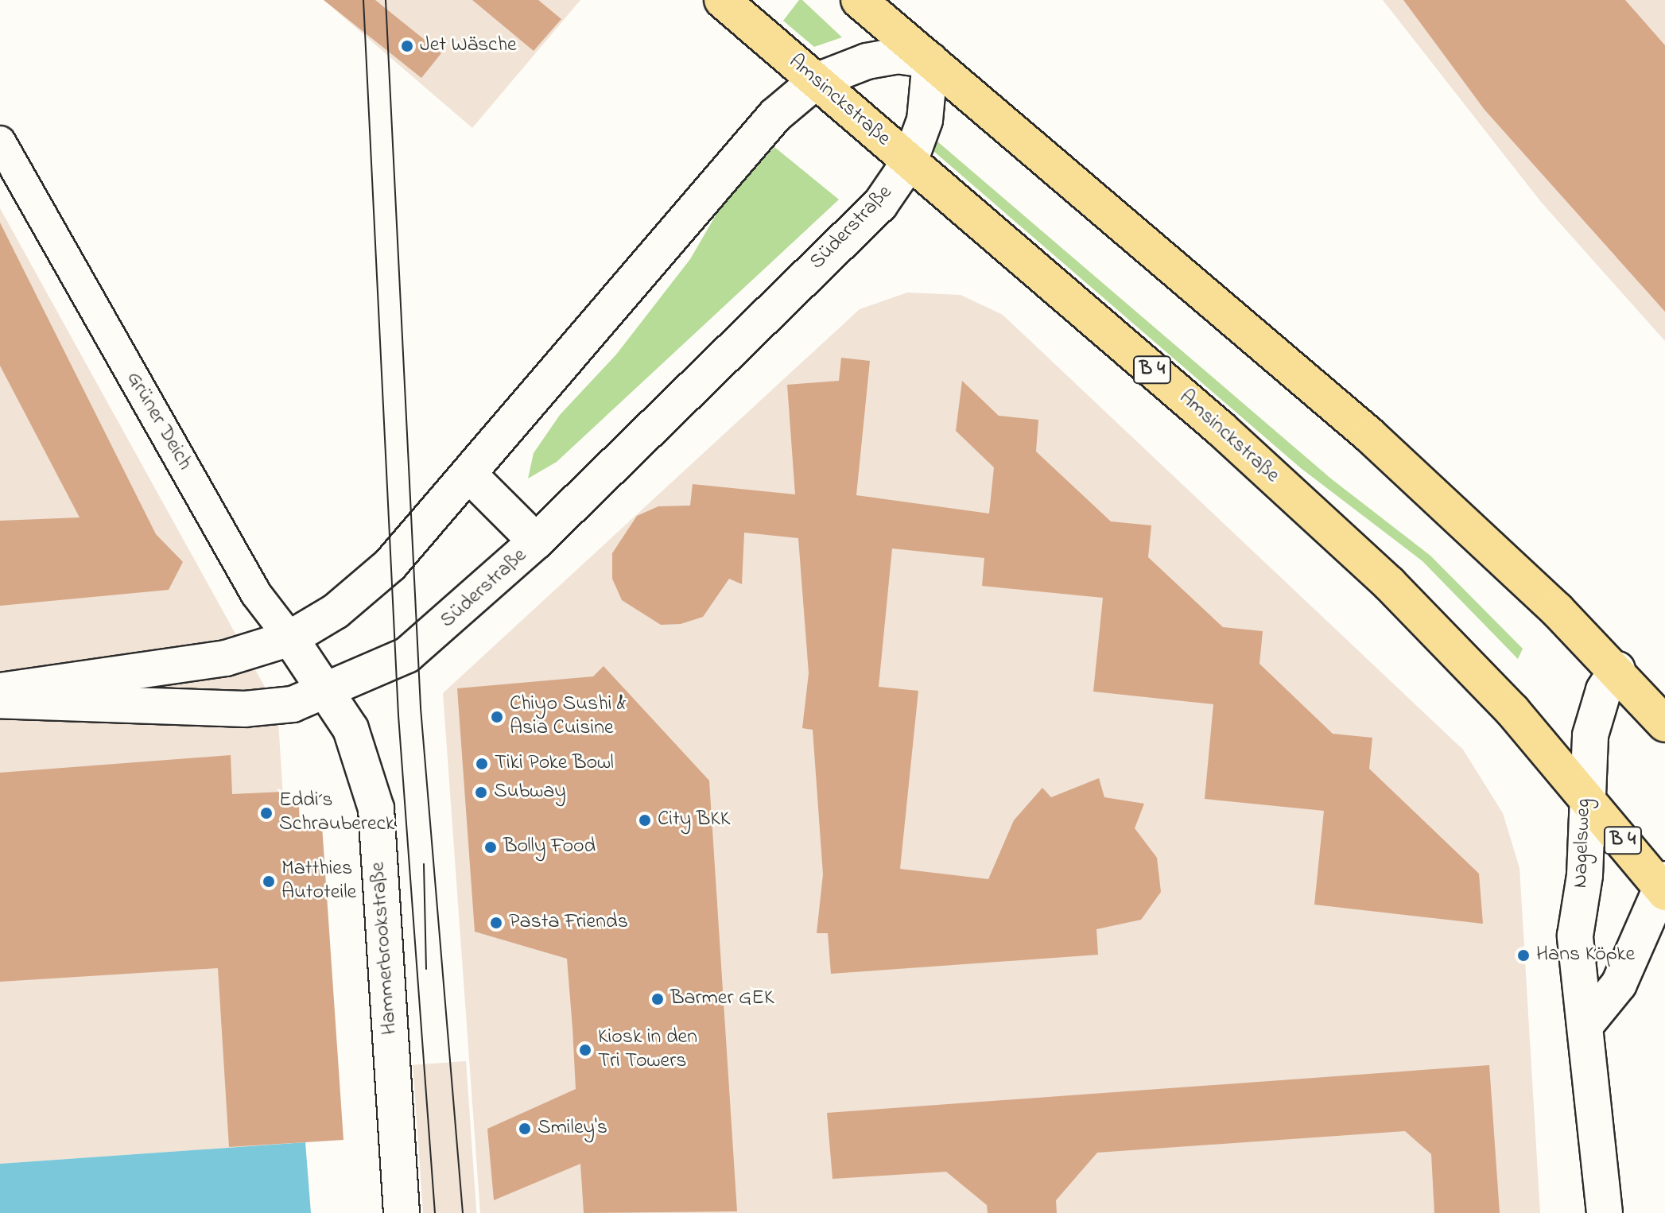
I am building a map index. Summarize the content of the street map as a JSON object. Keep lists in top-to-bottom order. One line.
{"streets":{"main road":["Amsinckstraße","Süderstraße","B 4","Grüner Deich","Nagelsweg","Hammerbrookstraße"]},"crossings":[["Amsinckstraße","Süderstraße"],["Amsinckstraße","Nagelsweg"],["Süderstraße","Grüner Deich"],["Süderstraße","Hammerbrookstraße"],["Grüner Deich","Hammerbrookstraße"]],"places":["Jet Wäsche","Chiyo Sushi & Asia Cuisine","Tiki Poke Bowl","Subway","Eddi´s Schraubereck","City BKK","Bolly Food","Matthies Autoteile","Pasta Friends","Hans Köpke","Barmer GEK","Kiosk in den Tri Towers","Smiley's"]}
